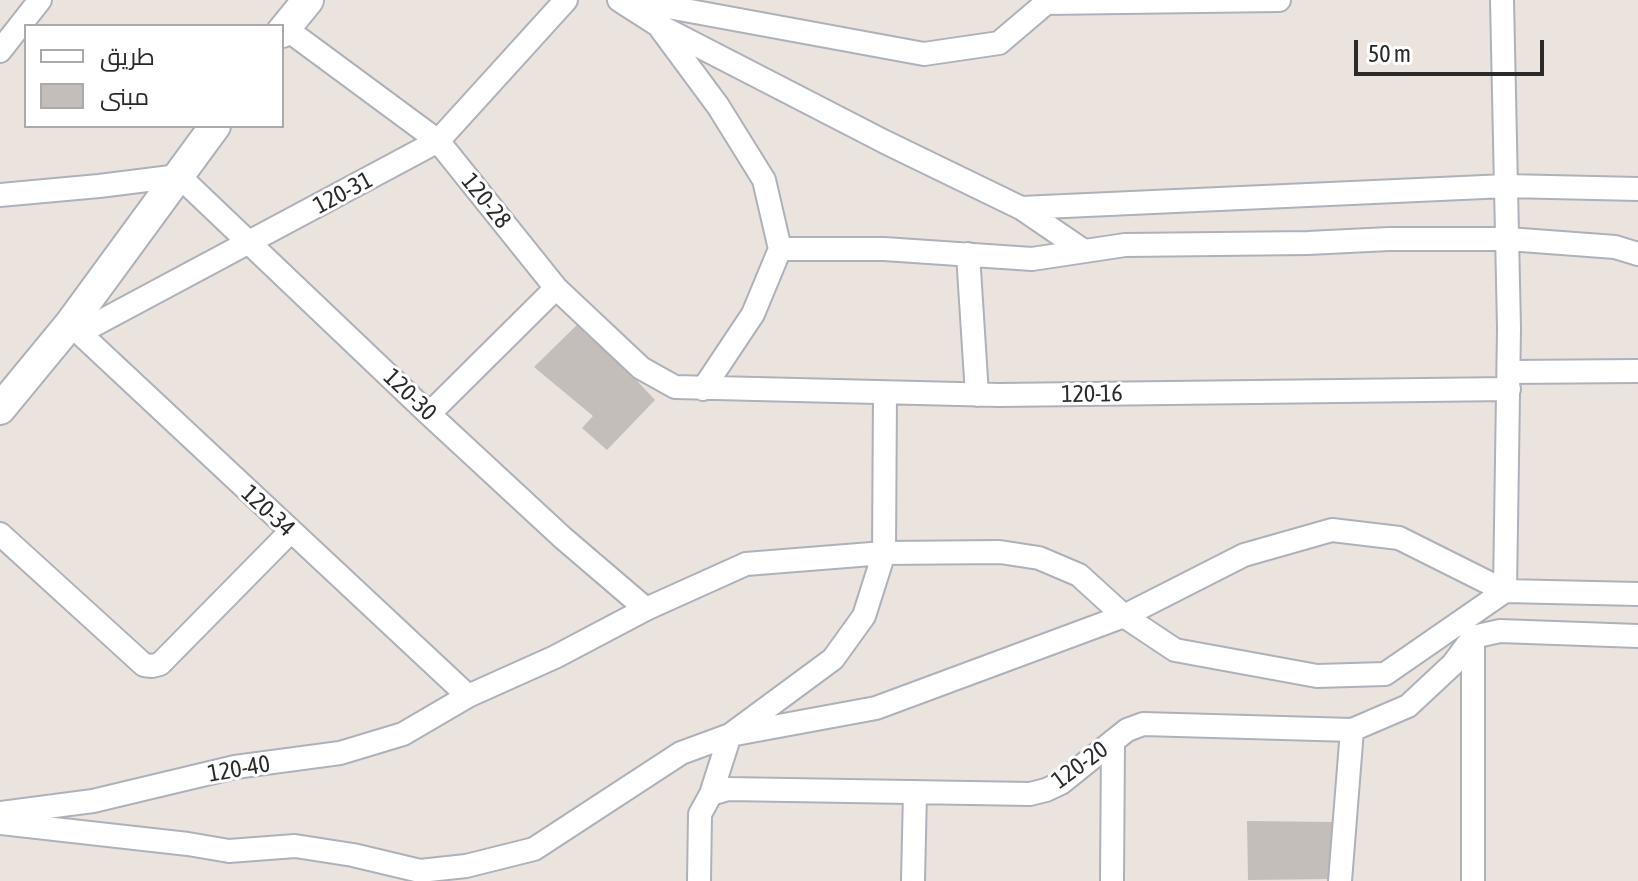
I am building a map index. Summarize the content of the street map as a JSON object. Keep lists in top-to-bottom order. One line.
{"streets":{"street":["120-31","120-28","120-16","120-30","120-34","120-20","120-40"]},"crossings":[["120-31","120-28"],["120-31","120-30"],["120-31","120-34"],["120-28","120-16"],["120-30","120-40"],["120-34","120-40"]],"legend":["طريق","مبنى"],"scale_bar":"50 m"}
